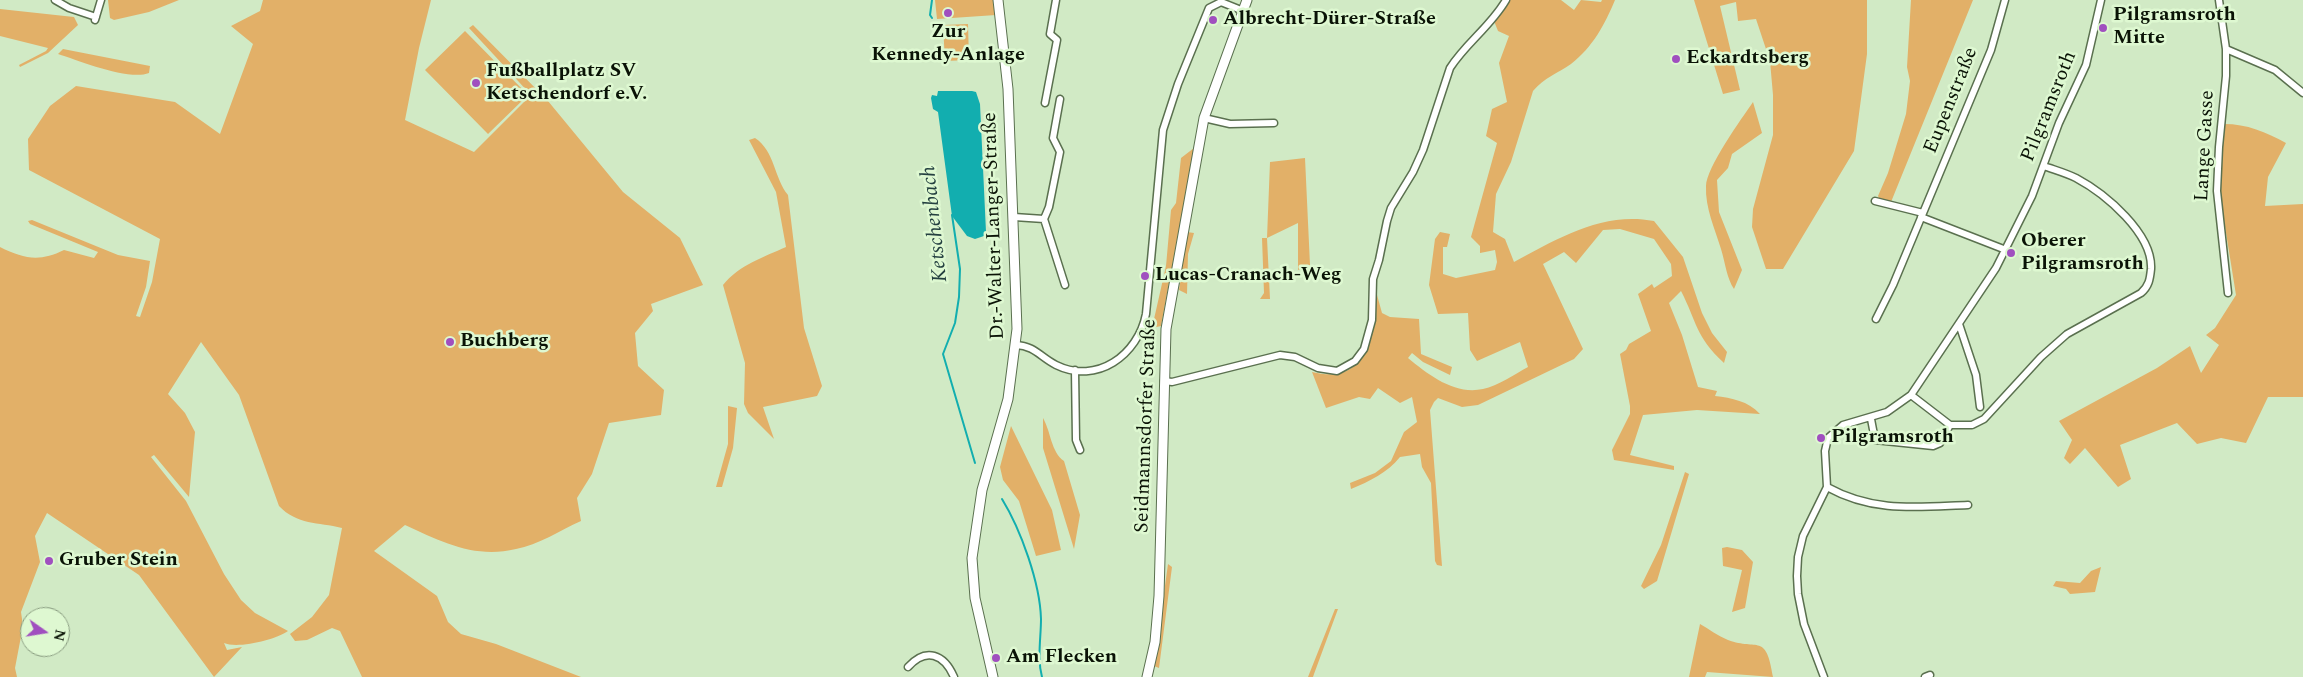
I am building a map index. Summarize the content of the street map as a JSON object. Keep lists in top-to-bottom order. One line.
{"streets":{"street":["Eupenstraße","Pilgramsroth","Lange Gasse","Dr.-Walter-Langer-Straße","Seidmannsdorfer Straße"]},"water":["Ketschenbach"],"places":["Zur Kennedy-Anlage","Albrecht-Dürer-Straße","Pilgramsroth Mitte","Eckardtsberg","Fußballplatz SV Ketschendorf e.V.","Oberer Pilgramsroth","Lucas-Cranach-Weg","Buchberg","Pilgramsroth","Gruber Stein","Am Flecken"],"north":"right"}
